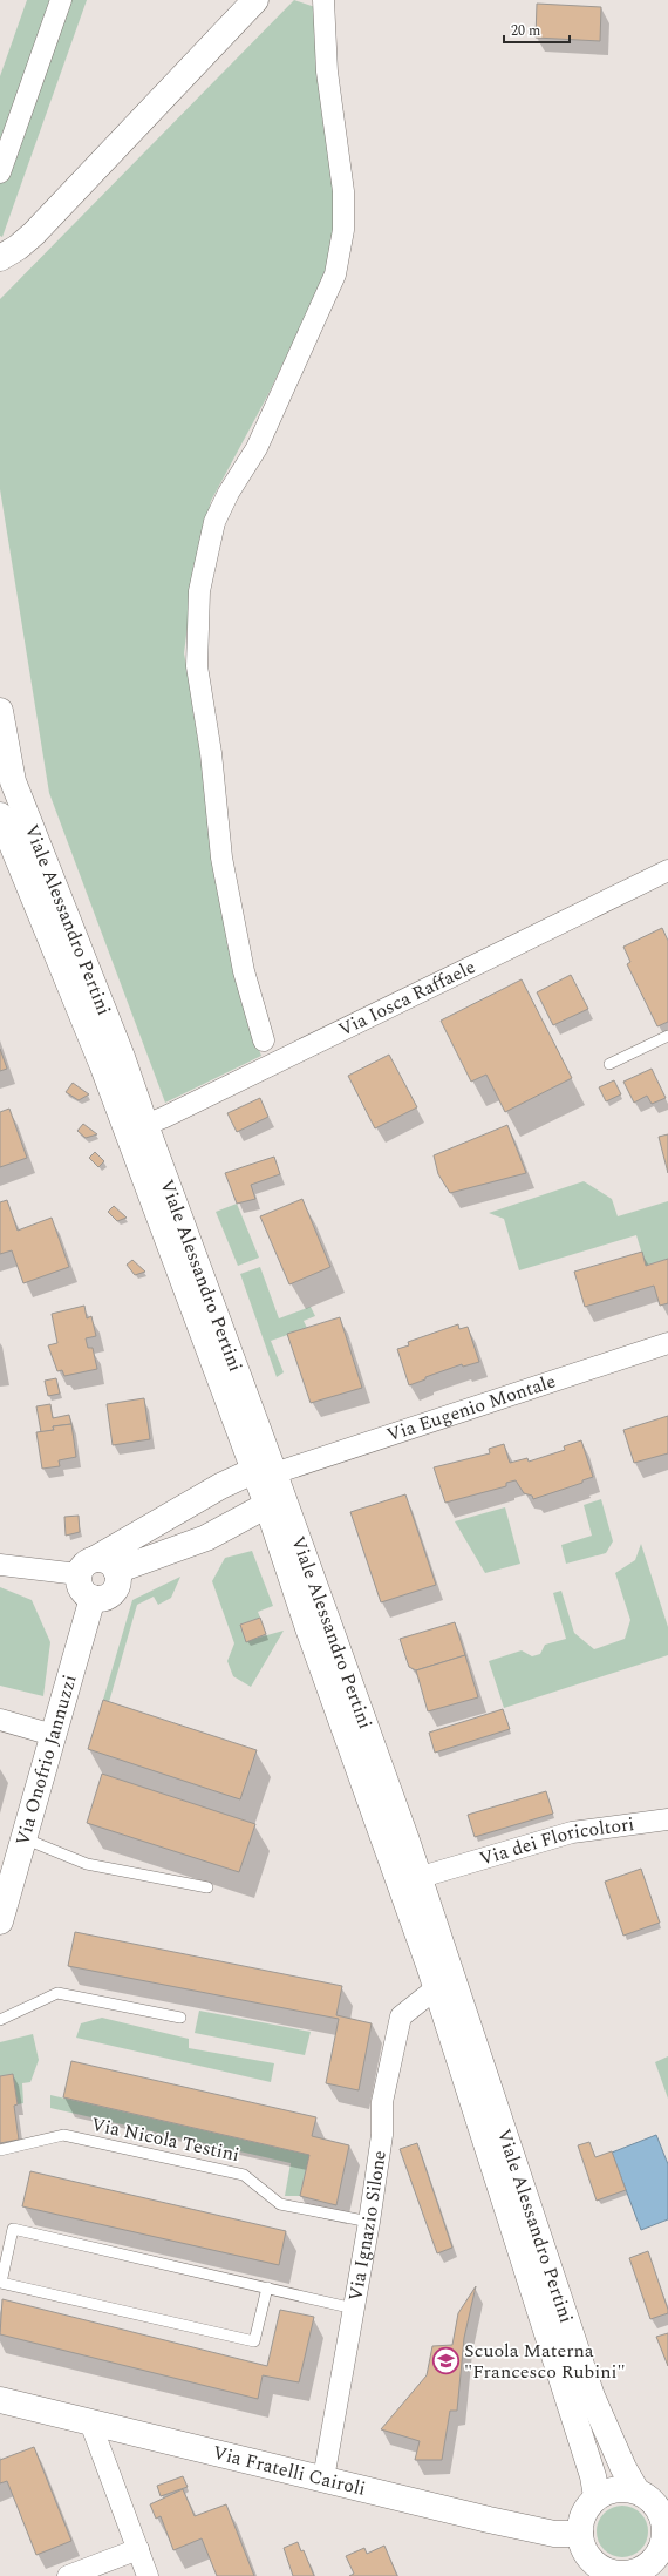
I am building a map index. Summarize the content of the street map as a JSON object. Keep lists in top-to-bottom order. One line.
{"streets":{"main road":["Viale Alessandro Pertini","Via Onofrio Jannuzzi","Via Fratelli Cairoli"],"street":["Via Iosca Raffaele","Via Eugenio Montale","Via dei Floricoltori","Via Ignazio Silone"],"lane":["Via Nicola Testini"]},"crossings":[["Viale Alessandro Pertini","Via Iosca Raffaele"],["Viale Alessandro Pertini","Via Eugenio Montale"],["Viale Alessandro Pertini","Via Fratelli Cairoli"],["Via Nicola Testini","Via Ignazio Silone"],["Via Ignazio Silone","Via Fratelli Cairoli"]],"places":{"school or university":["Scuola Materna \"Francesco Rubini\""]},"scale_bar":"20 m"}
